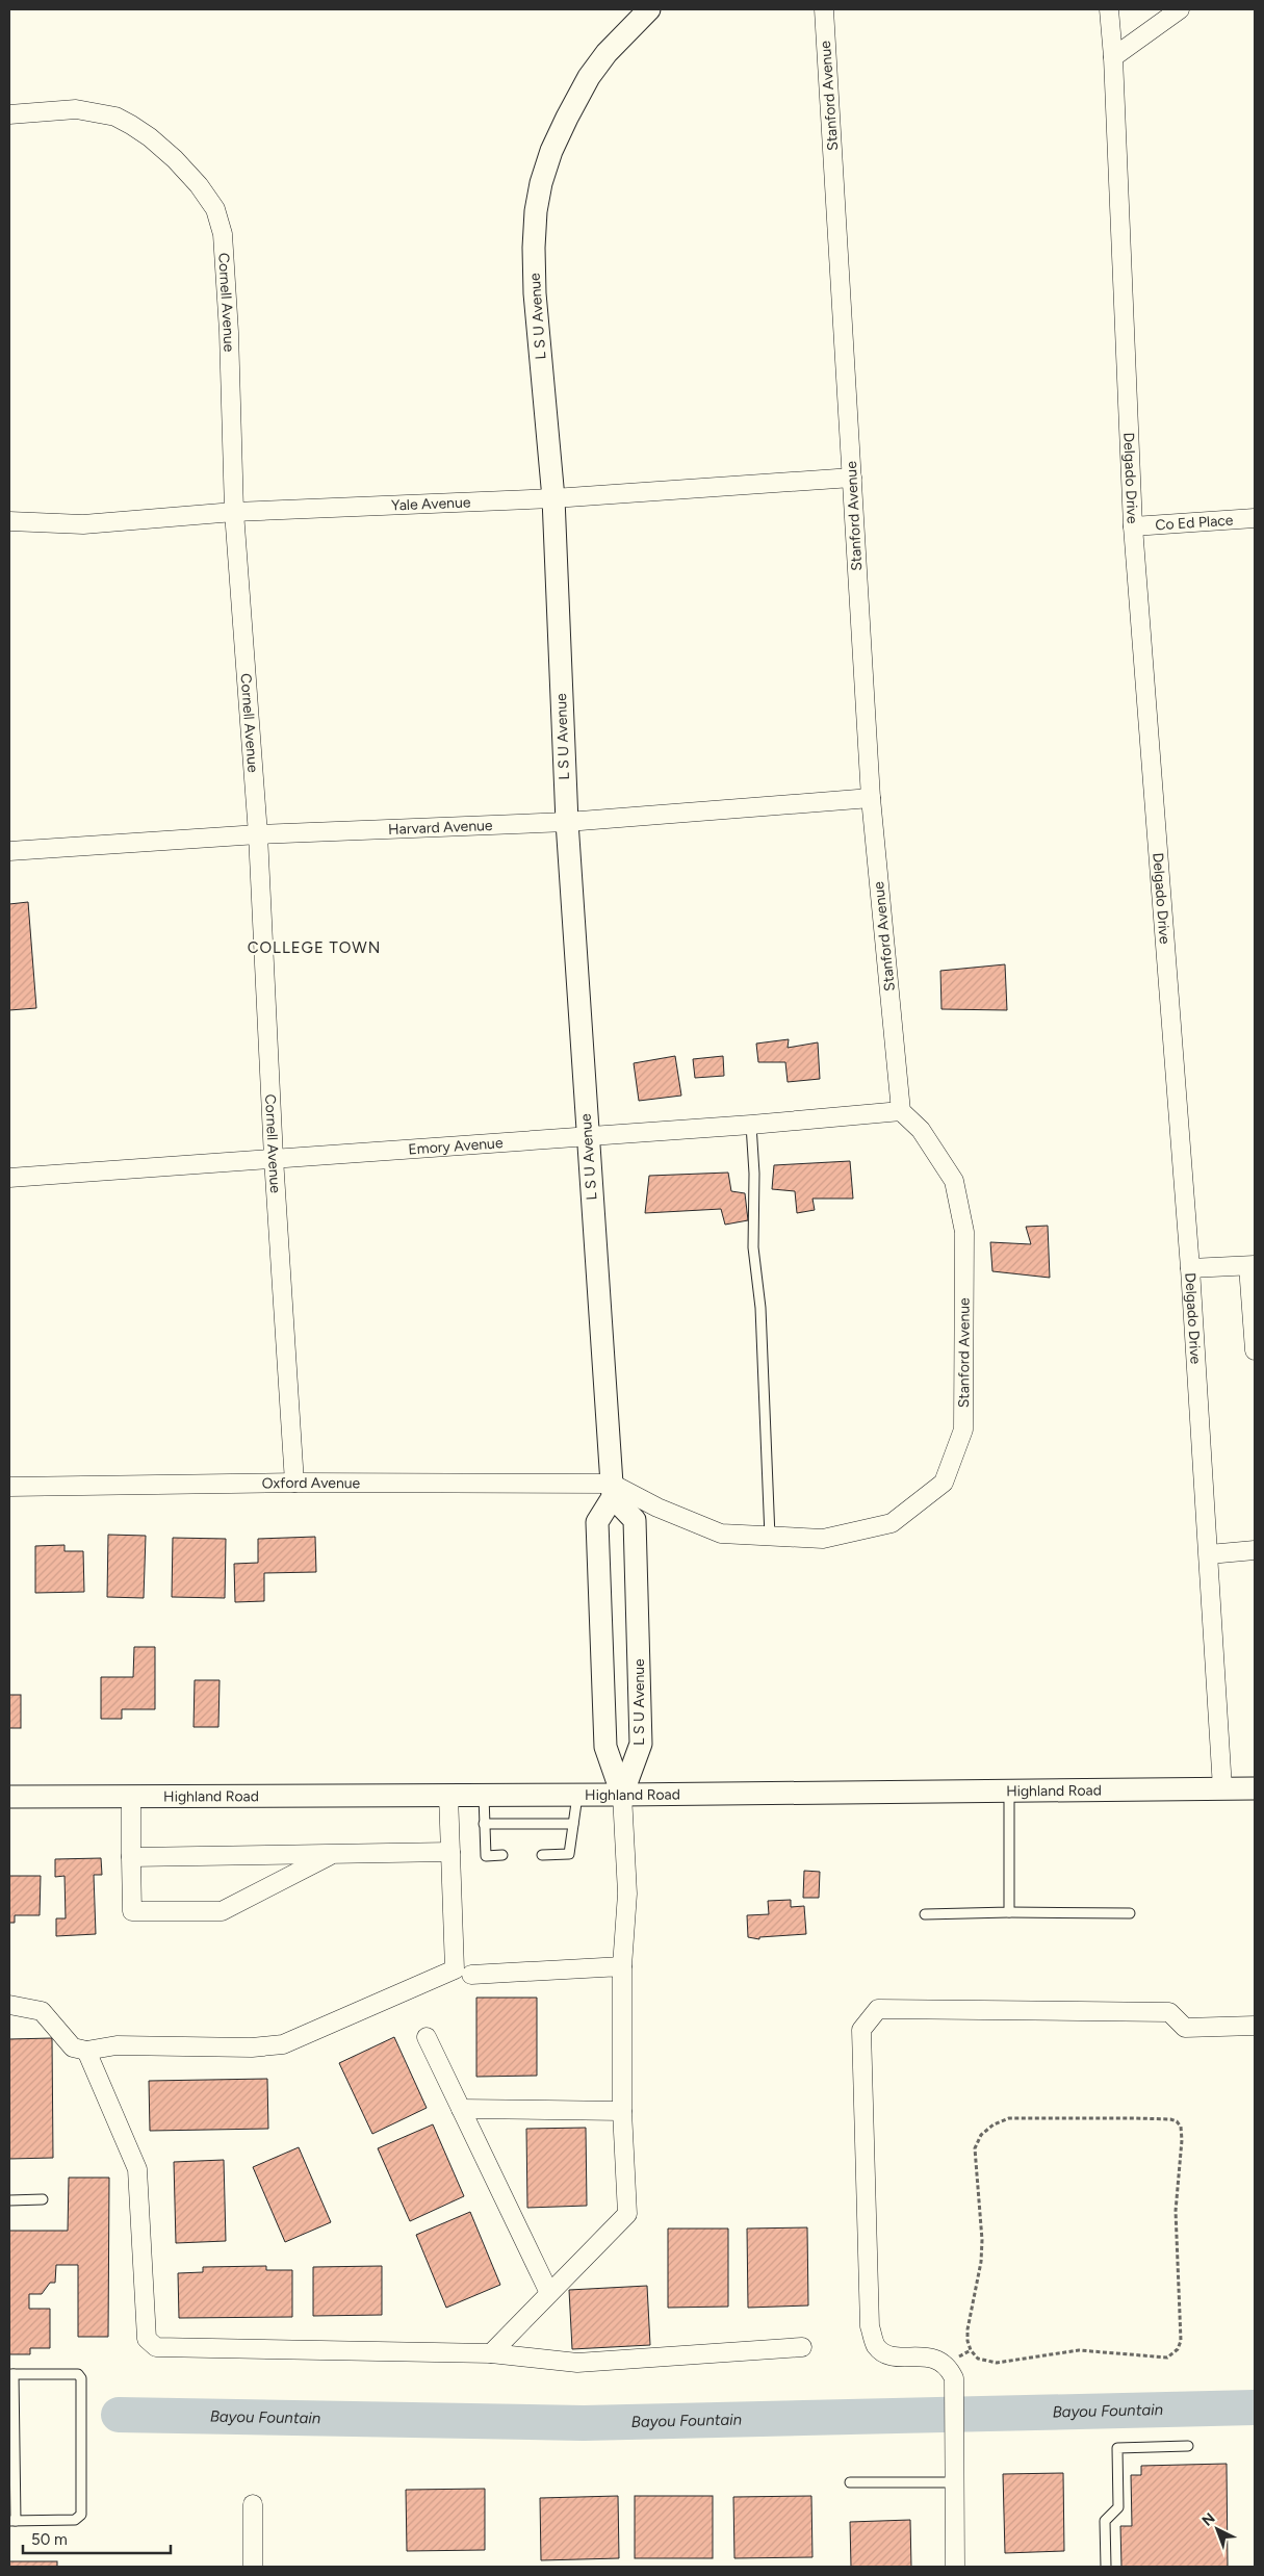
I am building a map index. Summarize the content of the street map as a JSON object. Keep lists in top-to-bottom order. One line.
{"streets":{"street":["Stanford Avenue","Cornell Avenue","L S U Avenue","Delgado Drive","Yale Avenue","Co Ed Place","Harvard Avenue","Emory Avenue","Oxford Avenue","Highland Road"]},"crossings":[["Stanford Avenue","L S U Avenue"],["Stanford Avenue","Yale Avenue"],["Stanford Avenue","Harvard Avenue"],["Stanford Avenue","Emory Avenue"],["Stanford Avenue","Oxford Avenue"],["Cornell Avenue","Yale Avenue"],["Cornell Avenue","Harvard Avenue"],["Cornell Avenue","Emory Avenue"],["Cornell Avenue","Oxford Avenue"],["L S U Avenue","Yale Avenue"],["L S U Avenue","Harvard Avenue"],["L S U Avenue","Emory Avenue"],["L S U Avenue","Oxford Avenue"],["L S U Avenue","Highland Road"],["Delgado Drive","Co Ed Place"],["Delgado Drive","Highland Road"]],"districts":["COLLEGE TOWN"],"water":["Bayou Fountain"],"scale_bar":"50 m","north":"top left"}
